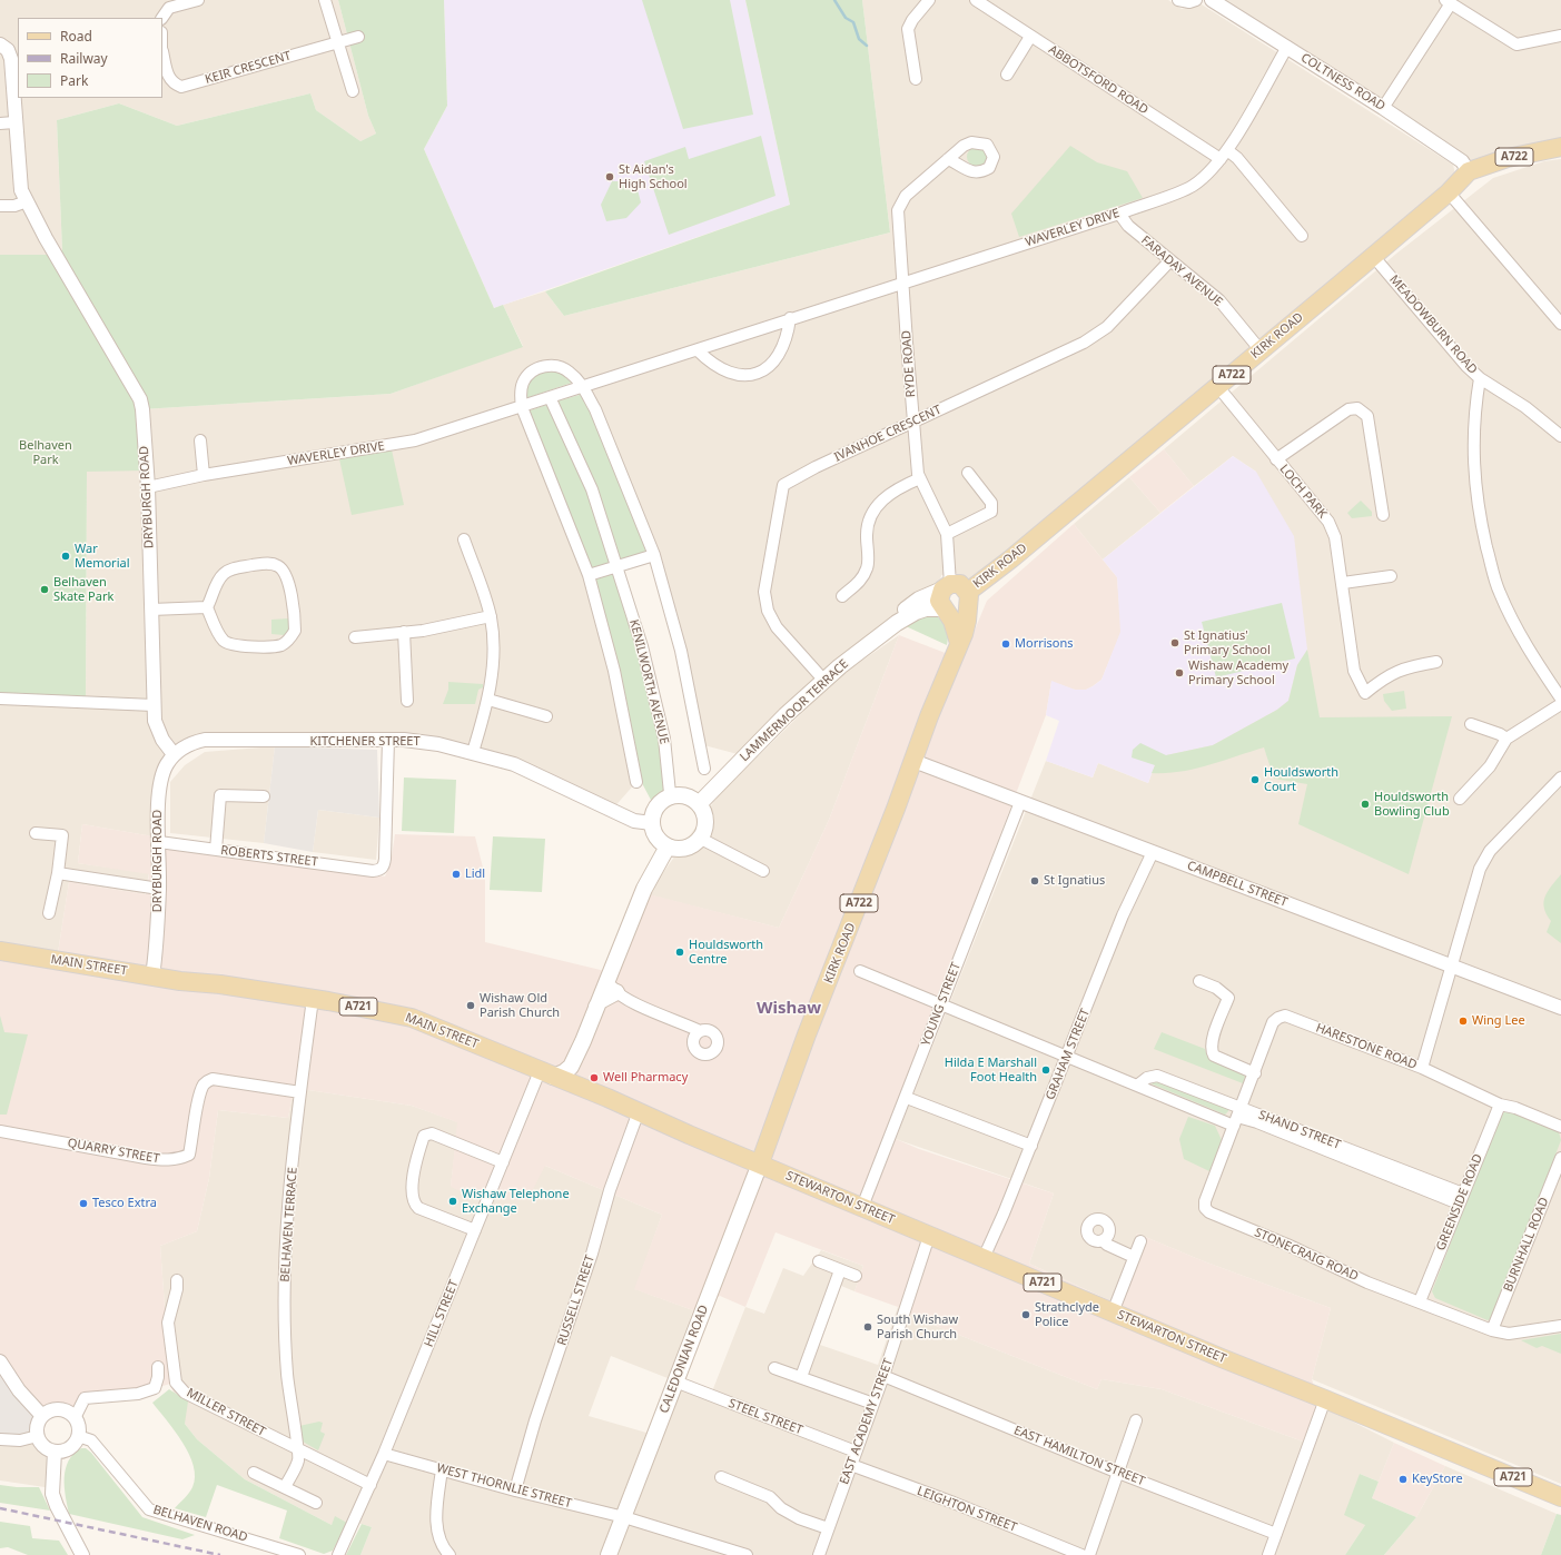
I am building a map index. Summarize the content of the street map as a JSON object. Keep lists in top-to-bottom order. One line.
{"streets":{"main road":["A722","KIRK ROAD","LAMMERMOOR TERRACE","MAIN STREET","A721","STEWARTON STREET","CALEDONIAN ROAD"],"street":["KEIR CRESCENT","ABBOTSFORD ROAD","COLTNESS ROAD","WAVERLEY DRIVE","FARADAY AVENUE","MEADOWBURN ROAD","RYDE ROAD","IVANHOE CRESCENT","LOCH PARK","DRYBURGH ROAD","KENILWORTH AVENUE","KITCHENER STREET","ROBERTS STREET","CAMPBELL STREET","YOUNG STREET","HARESTONE ROAD","GRAHAM STREET","SHAND STREET","QUARRY STREET","GREENSIDE ROAD","BELHAVEN TERRACE","BURNHALL ROAD","STONECRAIG ROAD","RUSSELL STREET","HILL STREET","MILLER STREET","STEEL STREET","EAST ACADEMY STREET","EAST HAMILTON STREET","WEST THORNLIE STREET","LEIGHTON STREET","BELHAVEN ROAD"]},"crossings":[["ABBOTSFORD ROAD","WAVERLEY DRIVE"],["COLTNESS ROAD","WAVERLEY DRIVE"],["COLTNESS ROAD","KIRK ROAD"],["WAVERLEY DRIVE","FARADAY AVENUE"],["WAVERLEY DRIVE","RYDE ROAD"],["WAVERLEY DRIVE","DRYBURGH ROAD"],["WAVERLEY DRIVE","KENILWORTH AVENUE"],["FARADAY AVENUE","KIRK ROAD"],["FARADAY AVENUE","IVANHOE CRESCENT"],["MEADOWBURN ROAD","KIRK ROAD"],["KIRK ROAD","RYDE ROAD"],["KIRK ROAD","LOCH PARK"],["KIRK ROAD","LAMMERMOOR TERRACE"],["KIRK ROAD","CAMPBELL STREET"],["KIRK ROAD","MAIN STREET"],["KIRK ROAD","STEWARTON STREET"],["KIRK ROAD","CALEDONIAN ROAD"],["RYDE ROAD","IVANHOE CRESCENT"],["RYDE ROAD","LAMMERMOOR TERRACE"],["IVANHOE CRESCENT","LAMMERMOOR TERRACE"],["DRYBURGH ROAD","KITCHENER STREET"],["DRYBURGH ROAD","ROBERTS STREET"],["DRYBURGH ROAD","MAIN STREET"],["KENILWORTH AVENUE","LAMMERMOOR TERRACE"],["KENILWORTH AVENUE","KITCHENER STREET"],["LAMMERMOOR TERRACE","KITCHENER STREET"],["KITCHENER STREET","ROBERTS STREET"],["CAMPBELL STREET","YOUNG STREET"],["CAMPBELL STREET","GRAHAM STREET"],["MAIN STREET","STEWARTON STREET"],["MAIN STREET","BELHAVEN TERRACE"],["MAIN STREET","RUSSELL STREET"],["MAIN STREET","HILL STREET"],["MAIN STREET","CALEDONIAN ROAD"],["YOUNG STREET","SHAND STREET"],["YOUNG STREET","STEWARTON STREET"],["HARESTONE ROAD","SHAND STREET"],["HARESTONE ROAD","GREENSIDE ROAD"],["HARESTONE ROAD","STONECRAIG ROAD"],["GRAHAM STREET","SHAND STREET"],["GRAHAM STREET","STEWARTON STREET"],["SHAND STREET","GREENSIDE ROAD"],["SHAND STREET","STONECRAIG ROAD"],["QUARRY STREET","BELHAVEN TERRACE"],["STEWARTON STREET","CALEDONIAN ROAD"],["STEWARTON STREET","EAST ACADEMY STREET"],["GREENSIDE ROAD","STONECRAIG ROAD"],["BELHAVEN TERRACE","MILLER STREET"],["BURNHALL ROAD","STONECRAIG ROAD"],["RUSSELL STREET","WEST THORNLIE STREET"],["HILL STREET","MILLER STREET"],["HILL STREET","WEST THORNLIE STREET"],["CALEDONIAN ROAD","STEEL STREET"],["CALEDONIAN ROAD","WEST THORNLIE STREET"],["STEEL STREET","EAST ACADEMY STREET"],["EAST ACADEMY STREET","EAST HAMILTON STREET"],["EAST ACADEMY STREET","LEIGHTON STREET"]],"districts":["Wishaw"],"parks":["Belhaven Park"],"places":["St Aidan's High School","War Memorial","Belhaven Skate Park","St Ignatius' Primary School","Morrisons","Wishaw Academy Primary School","Houldsworth Court","Houldsworth Bowling Club","Lidl","St Ignatius","Houldsworth Centre","Wishaw Old Parish Church","Wing Lee","Hilda E Marshall Foot Health","Well Pharmacy","Wishaw Telephone Exchange","Tesco Extra","Strathclyde Police","South Wishaw Parish Church","KeyStore"],"legend":["Road","Railway","Park"]}
